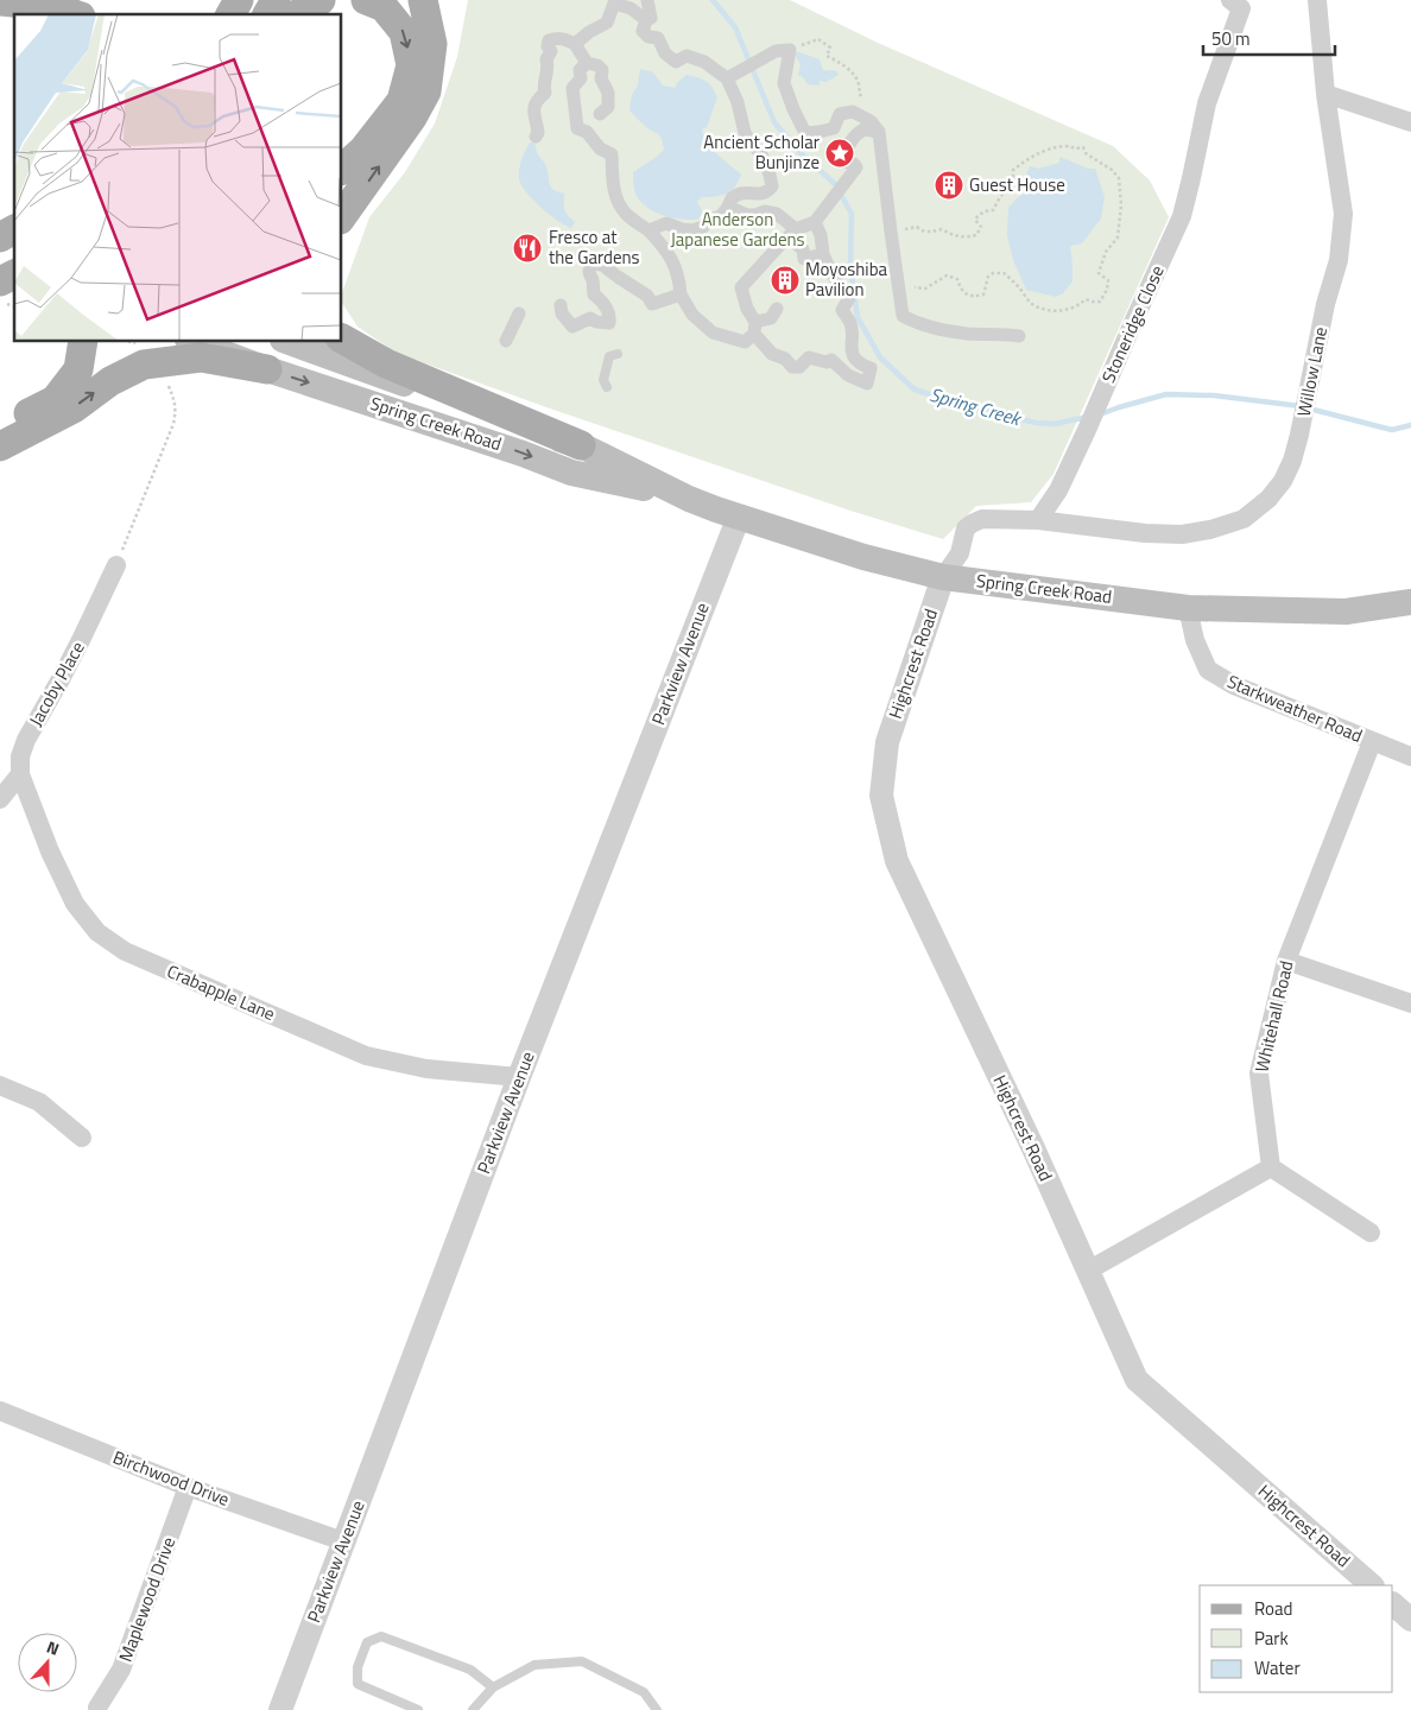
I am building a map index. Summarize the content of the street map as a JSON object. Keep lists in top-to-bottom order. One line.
{"streets":{"main road":["Spring Creek Road"],"street":["Stoneridge Close","Willow Lane","Parkview Avenue","Highcrest Road","Jacoby Place","Starkweather Road","Crabapple Lane","Whitehall Road","Birchwood Drive","Maplewood Drive"]},"crossings":[["Stoneridge Close","Willow Lane"],["Spring Creek Road","Parkview Avenue"],["Spring Creek Road","Highcrest Road"],["Spring Creek Road","Starkweather Road"],["Parkview Avenue","Crabapple Lane"],["Parkview Avenue","Birchwood Drive"],["Jacoby Place","Crabapple Lane"],["Starkweather Road","Whitehall Road"],["Birchwood Drive","Maplewood Drive"]],"water":["Spring Creek"],"parks":["Anderson Japanese Gardens"],"places":{"place":["Ancient Scholar Bunjinze"],"building":["Guest House","Moyoshiba Pavilion"],"restaurant":["Fresco at the Gardens"]},"legend":["Road","Park","Water"],"scale_bar":"50 m","north":"top"}
